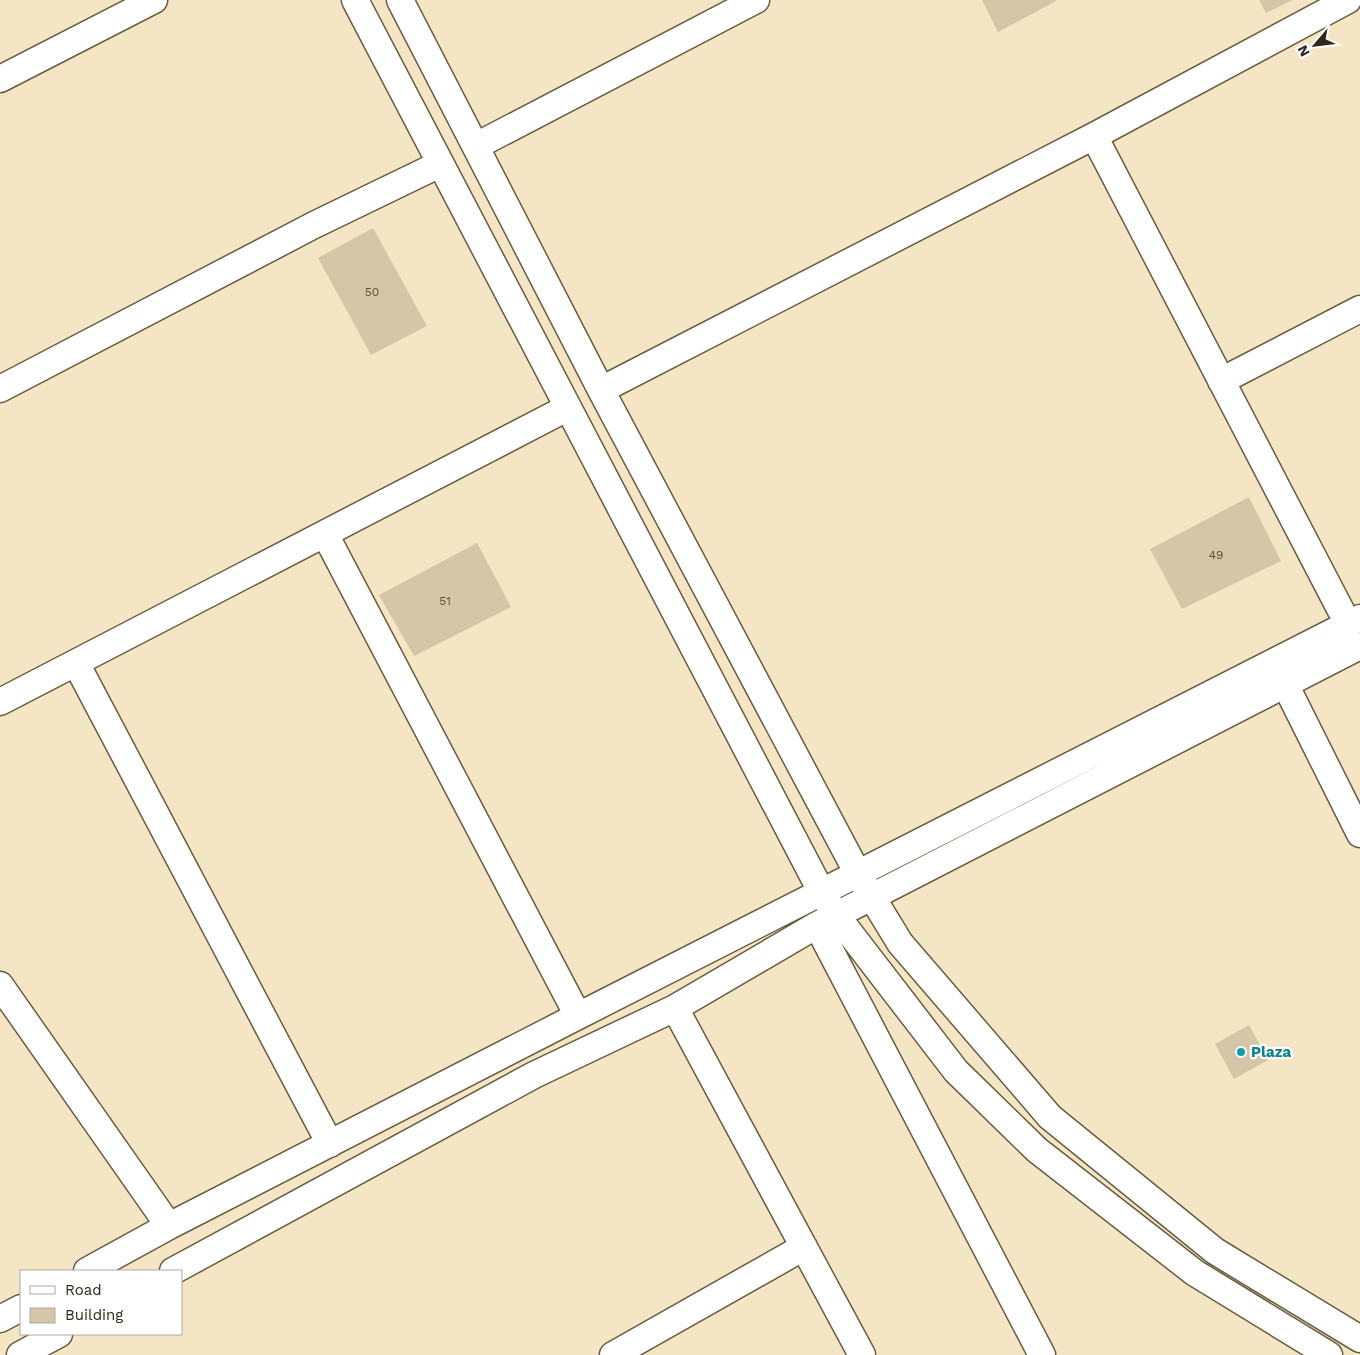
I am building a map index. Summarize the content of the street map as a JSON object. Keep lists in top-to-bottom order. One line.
{"places":["Plaza"],"house_numbers":["50","49","51"],"legend":["Road","Building"],"north":"bottom left"}
